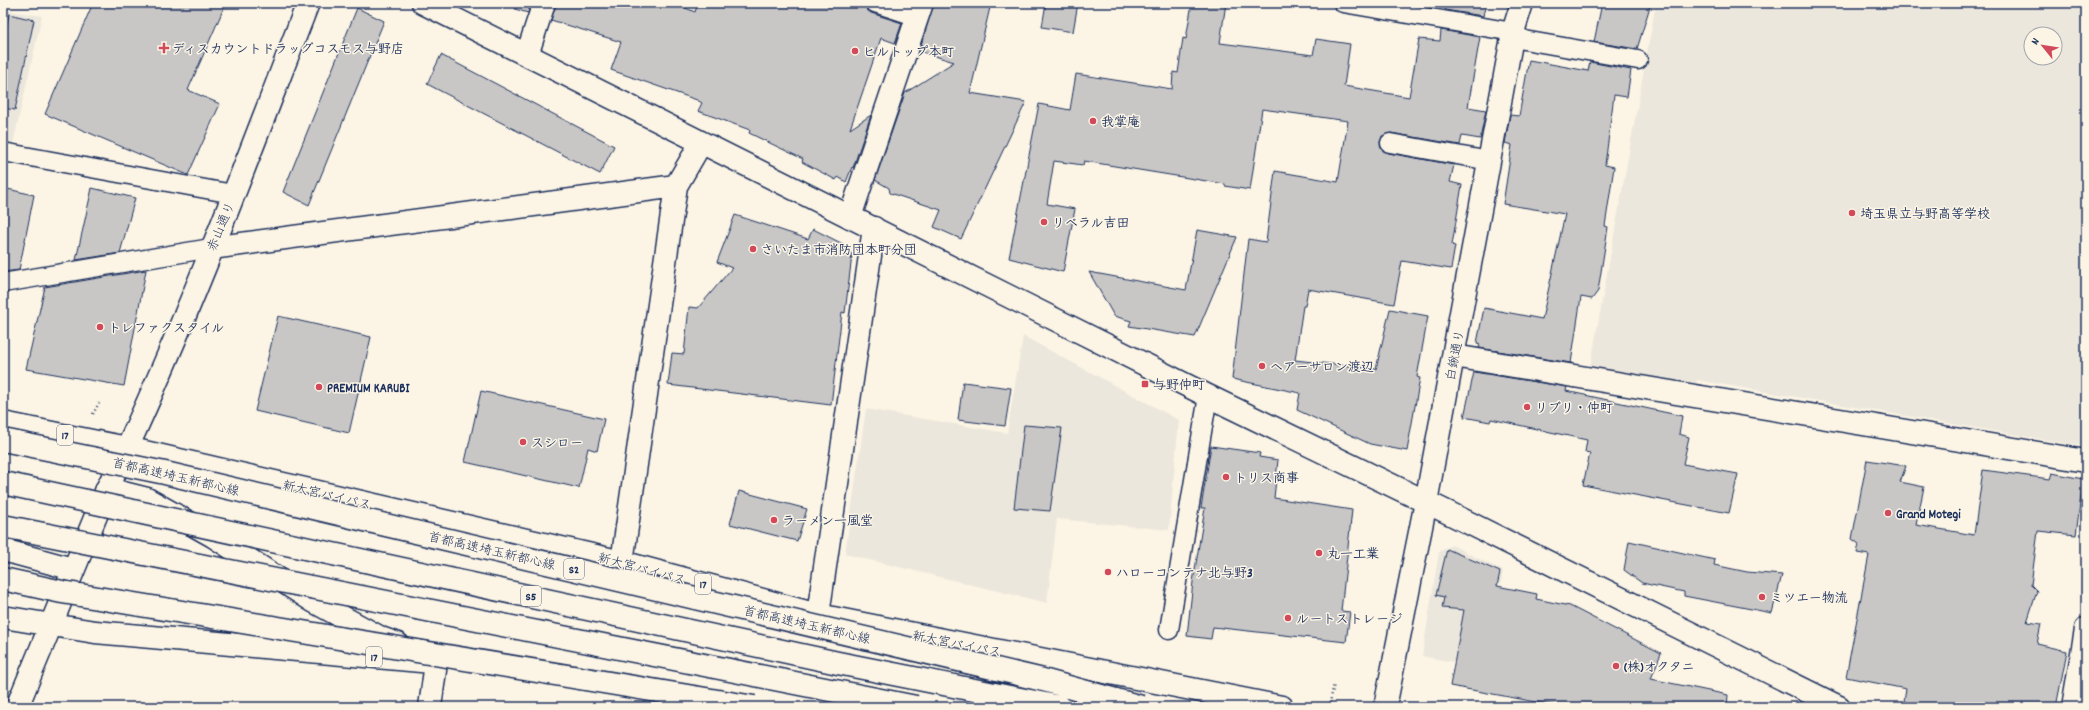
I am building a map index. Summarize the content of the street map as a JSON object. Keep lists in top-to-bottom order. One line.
{"streets":{"main road":["赤山通り","白鍬通り","17","首都高速埼玉新都心線","新大宮バイパス","S2","S5"]},"crossings":[["赤山通り","17"],["赤山通り","新大宮バイパス"]],"places":{"health":["ディスカウントドラッグコスモス与野店"],"other":["ヒルトップ本町","我掌庵","埼玉県立与野高等学校","リベラル吉田","さいたま市消防団本町分団","トレファクスタイル","ヘアーサロン渡辺","PREMIUM KARUBI","リブリ・仲町","スシロー","トリス商事","Grand Motegi","ラーメン一風堂","丸一工業","ハローコンテナ北与野3","ミツエー物流","ルートストレージ","(株)オクタニ"],"transit":["与野仲町"]},"north":"top left"}
